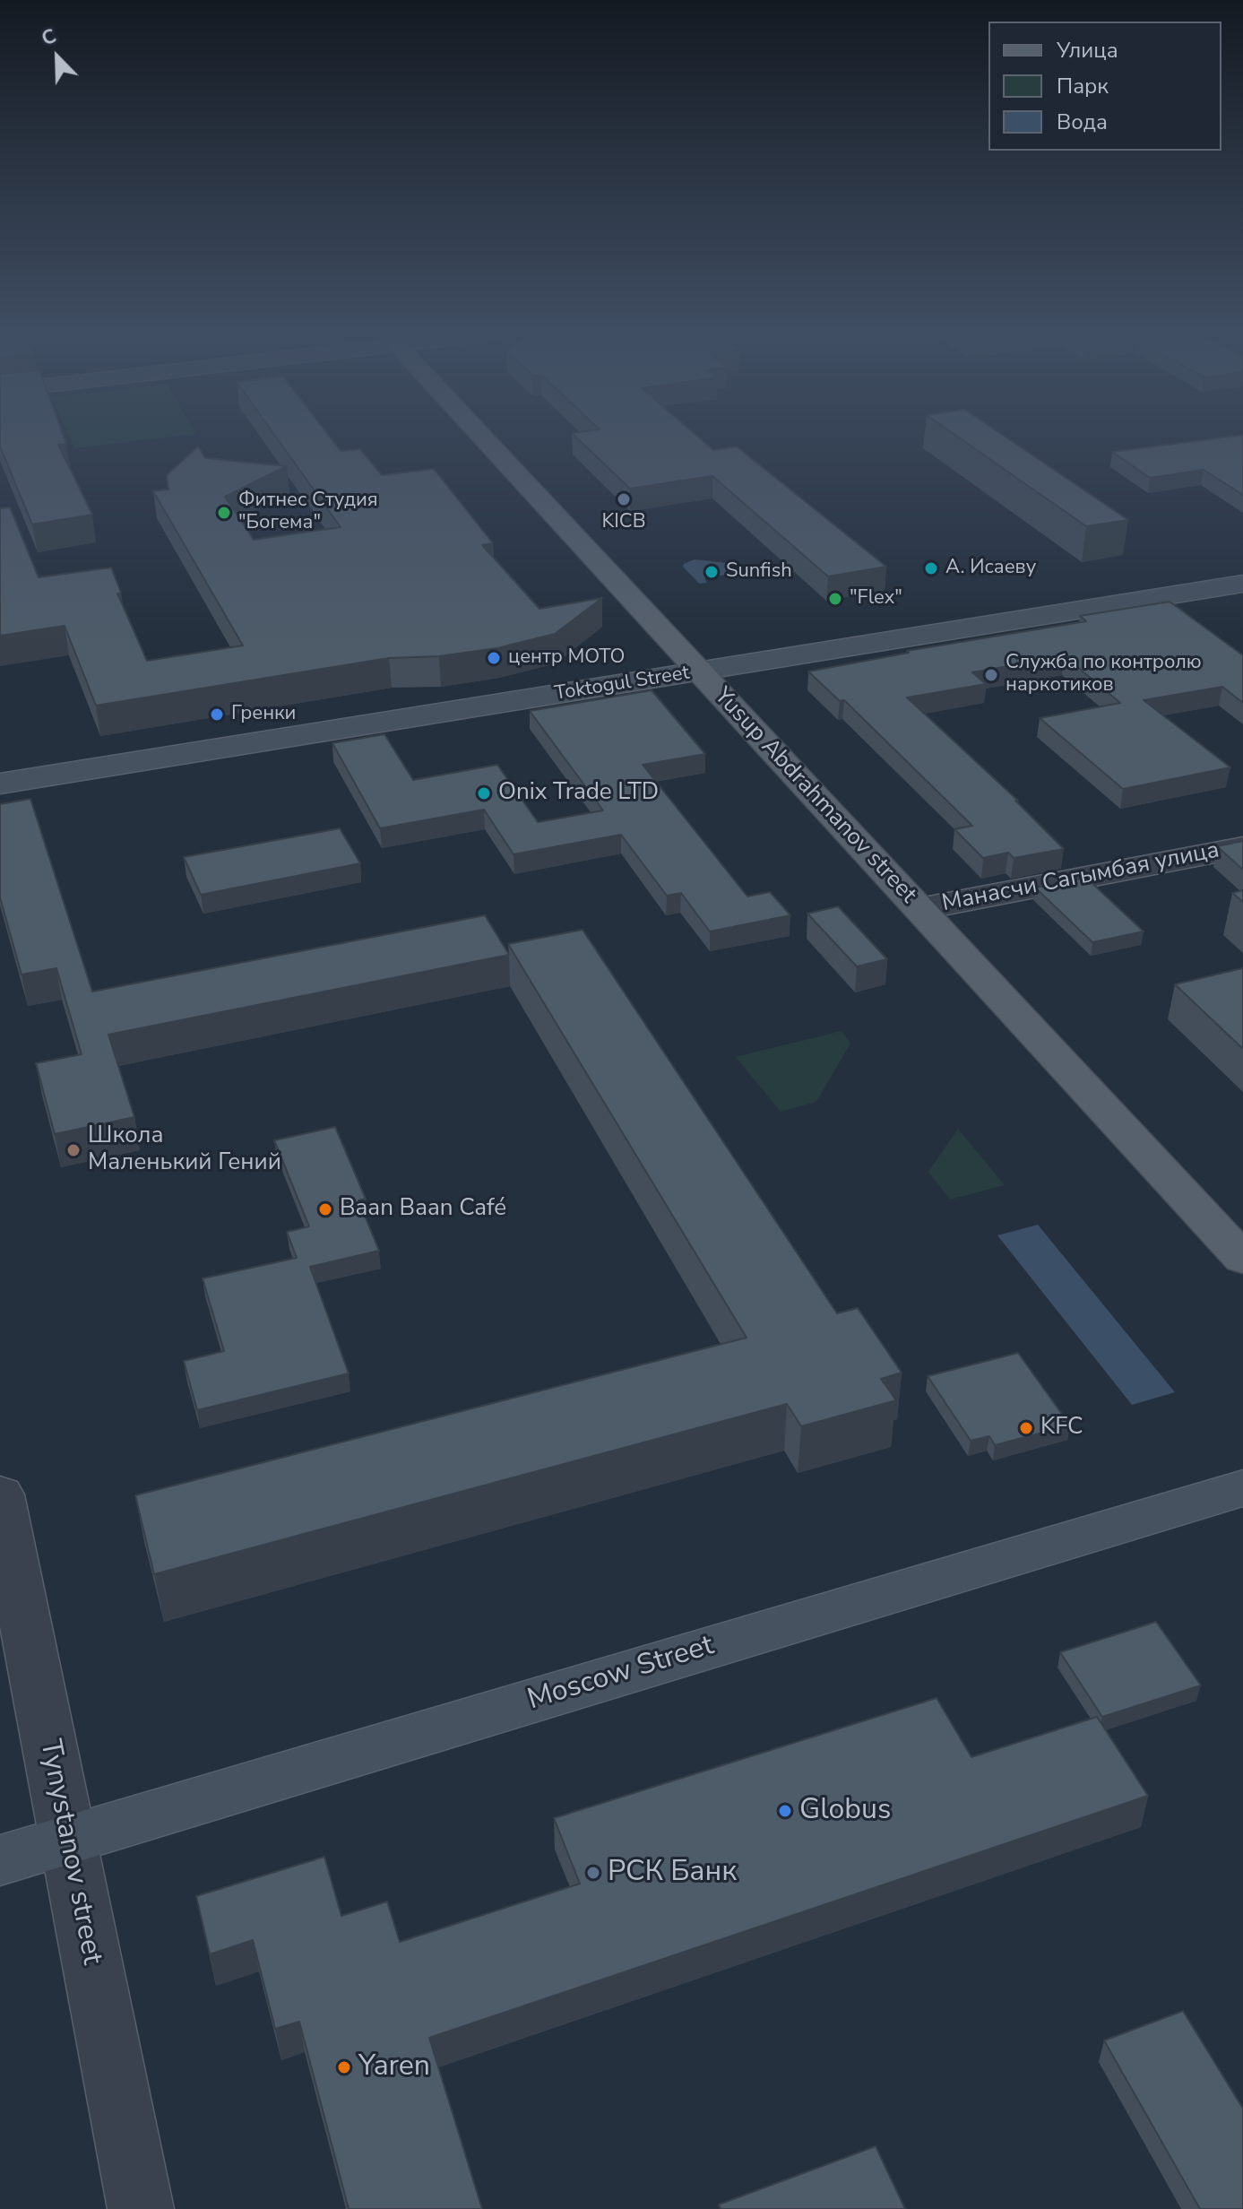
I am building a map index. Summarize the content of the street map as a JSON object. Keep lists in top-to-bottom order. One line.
{"streets":{"main road":["Toktogul Street","Yusup Abdrahmanov street","Moscow Street"],"street":["Манасчи Сагымбая улица","Tynystanov street"]},"crossings":[["Toktogul Street","Yusup Abdrahmanov street"],["Yusup Abdrahmanov street","Манасчи Сагымбая улица"],["Moscow Street","Tynystanov street"]],"places":["KICB","Фитнес Студия \"Богема\"","А. Исаеву","Sunfish","\"Flex\"","центр МОТО","Служба по контролю наркотиков","Гренки","Onix Trade LTD","Школа Маленький Гений","Baan Baan Café","KFC","Globus","РСК Банк","Yaren"],"legend":["Улица","Парк","Вода"],"north":"top left"}
